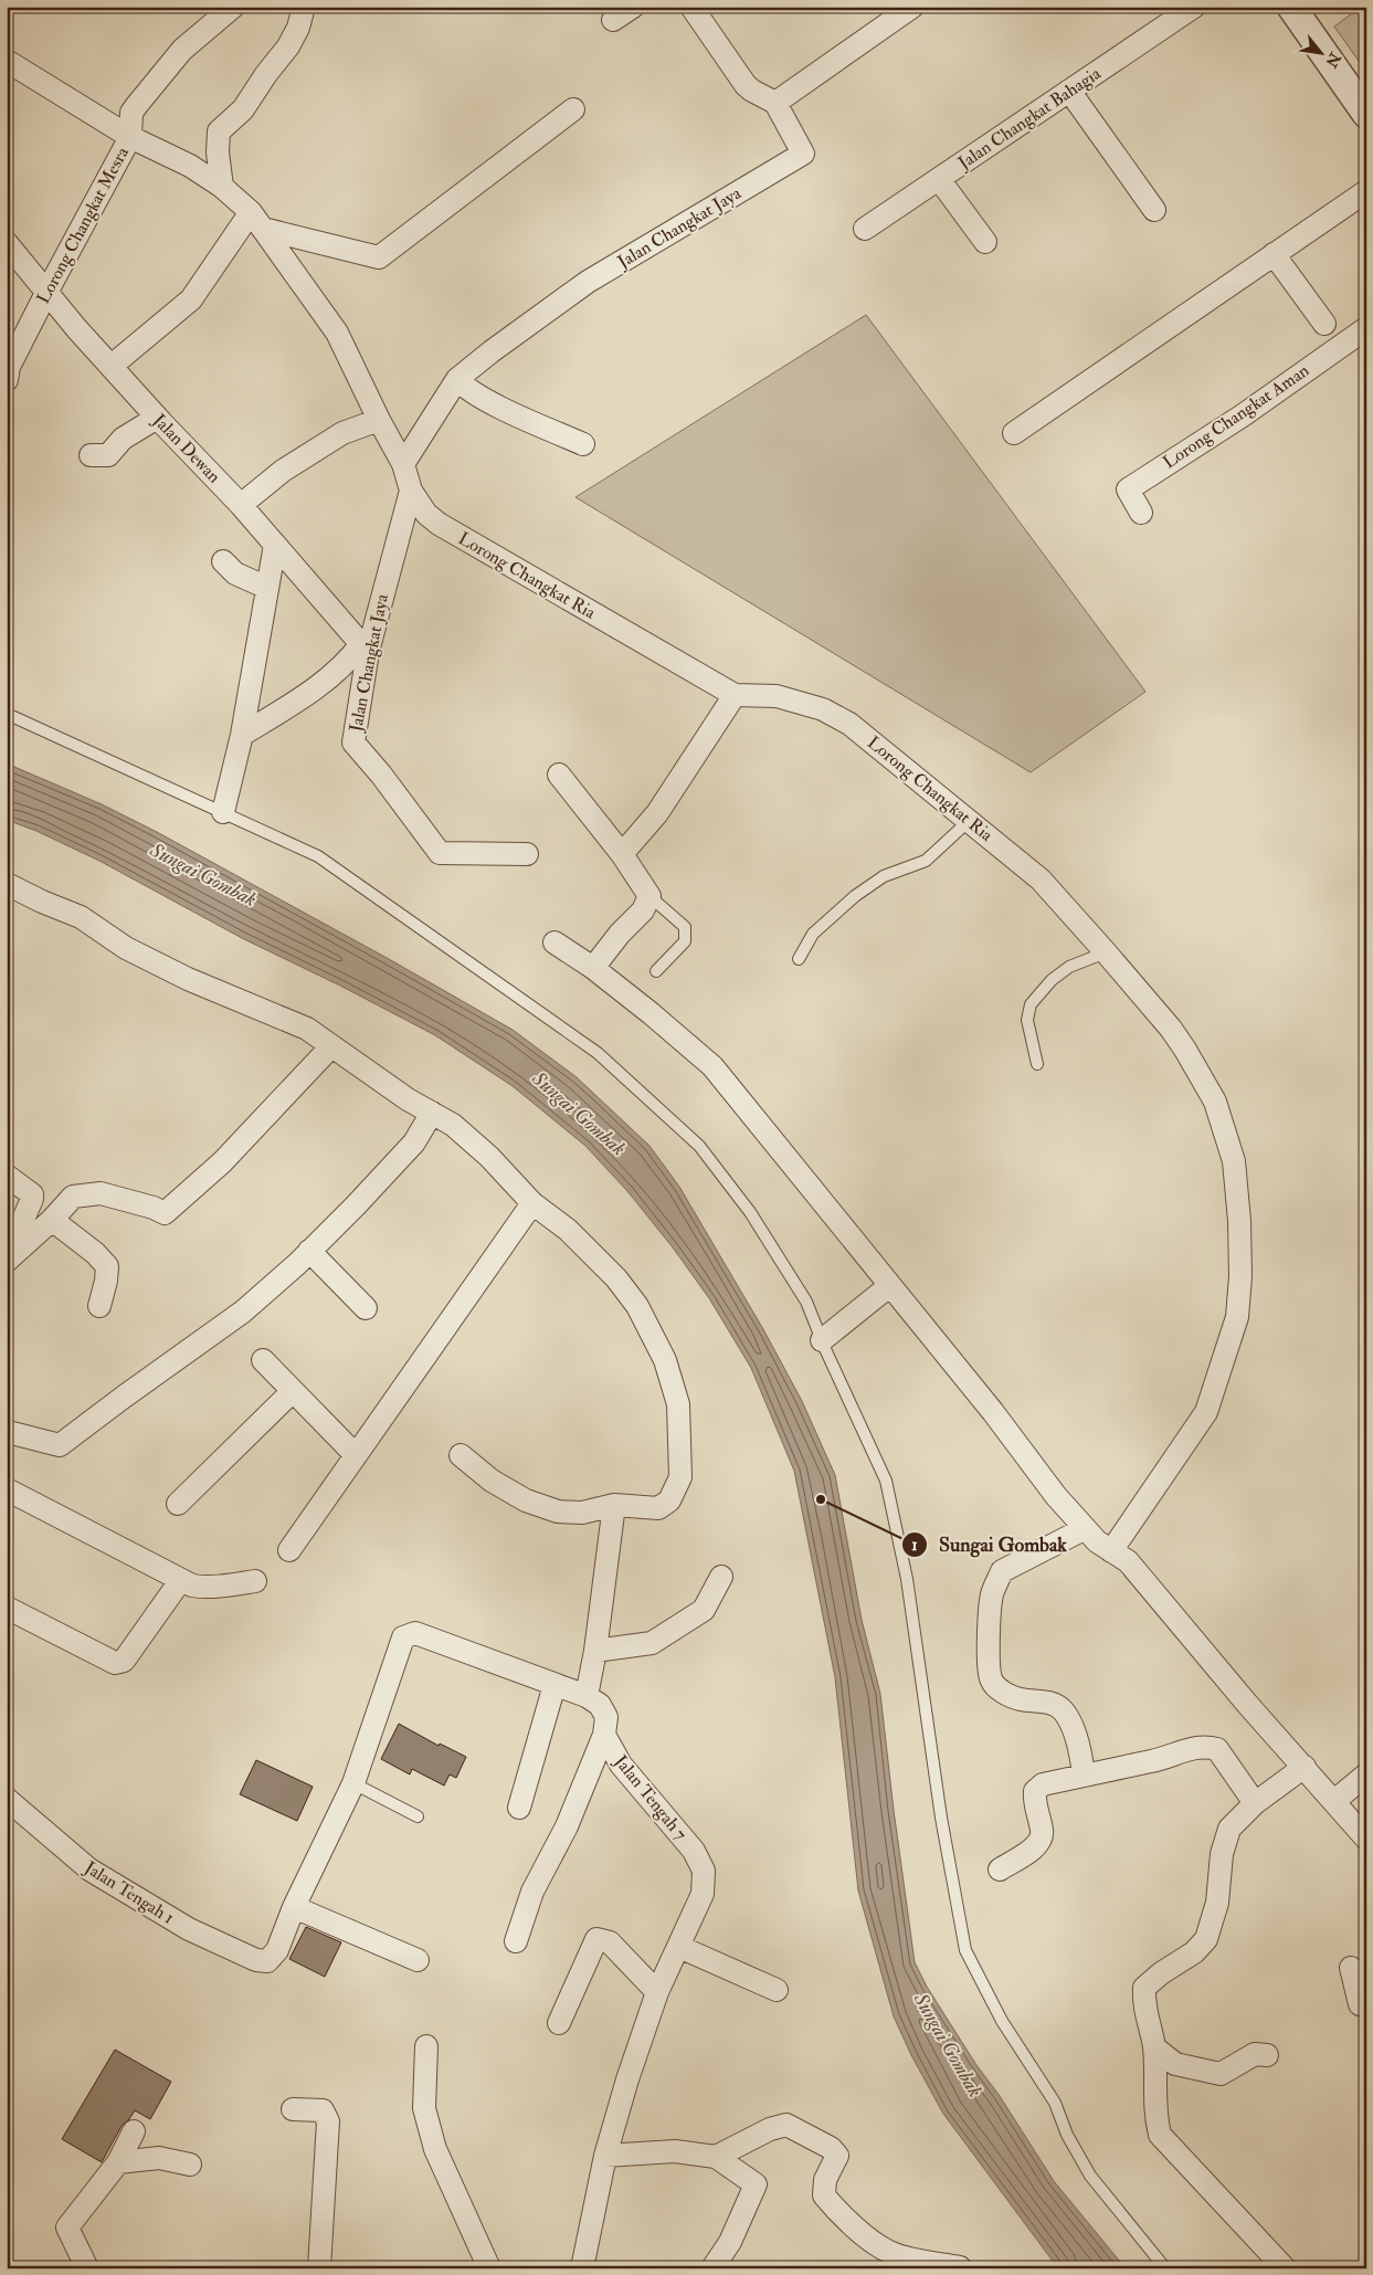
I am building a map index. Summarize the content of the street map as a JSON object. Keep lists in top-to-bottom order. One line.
{"streets":{"street":["Jalan Changkat Bahagia","Lorong Changkat Mesra","Jalan Changkat Jaya","Lorong Changkat Aman","Jalan Dewan","Lorong Changkat Ria","Jalan Tengah 7","Jalan Tengah 1"]},"crossings":[["Lorong Changkat Mesra","Jalan Dewan"],["Lorong Changkat Mesra","Lorong Changkat Ria"],["Jalan Changkat Jaya","Jalan Dewan"],["Jalan Changkat Jaya","Lorong Changkat Ria"],["Jalan Tengah 7","Jalan Tengah 1"]],"water":["Sungai Gombak"],"places":["Sungai Gombak"],"north":"bottom right"}
